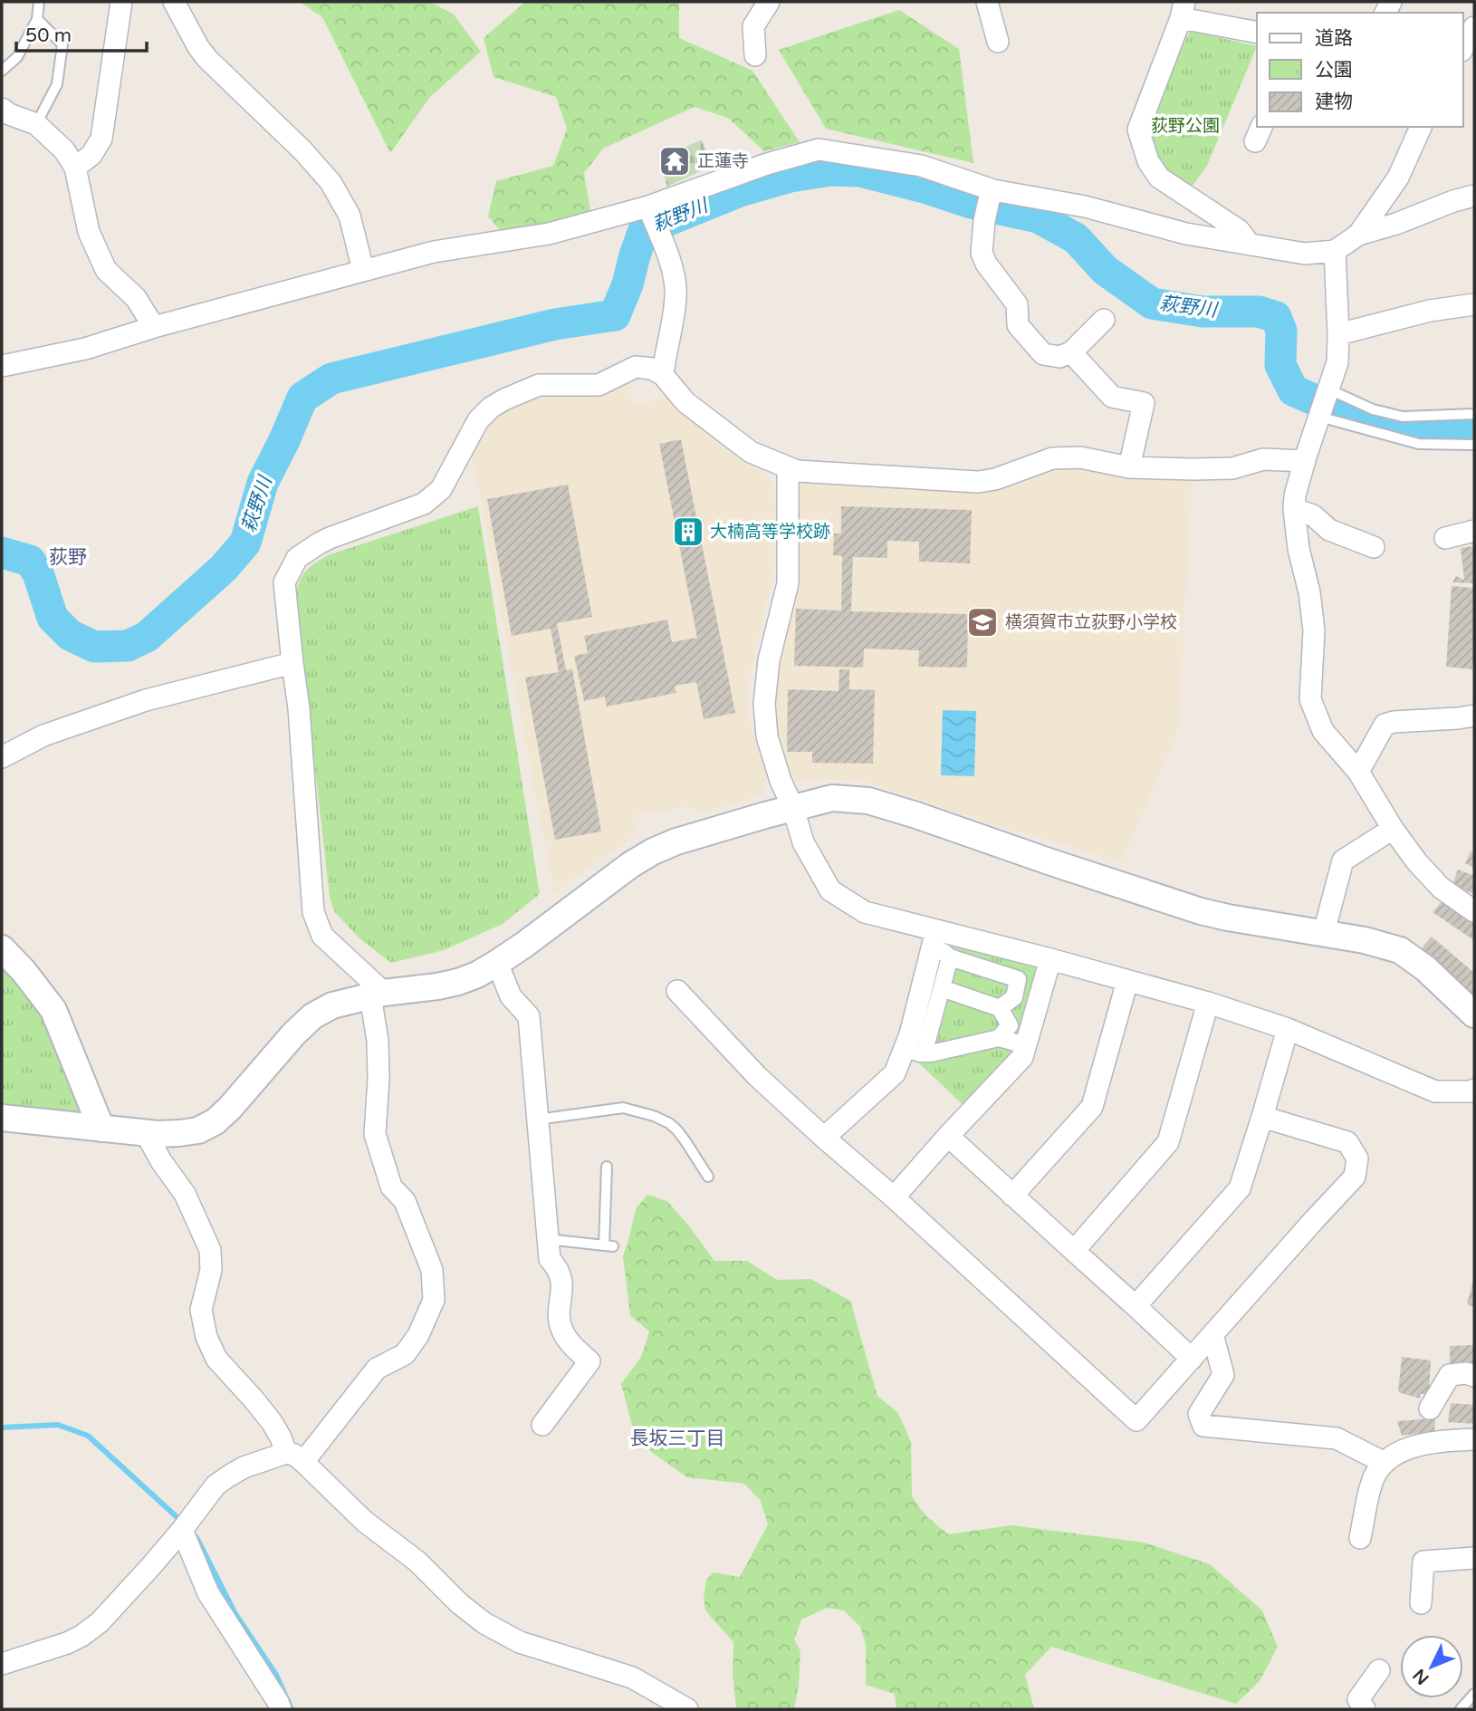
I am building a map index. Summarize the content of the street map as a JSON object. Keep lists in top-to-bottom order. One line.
{"districts":["荻野","長坂三丁目"],"water":["萩野川"],"parks":["荻野公園"],"places":{"temple":["正蓮寺"],"building":["大楠高等学校跡"],"school or university":["横須賀市立荻野小学校"]},"legend":["道路","公園","建物"],"scale_bar":"50 m","north":"bottom left"}
